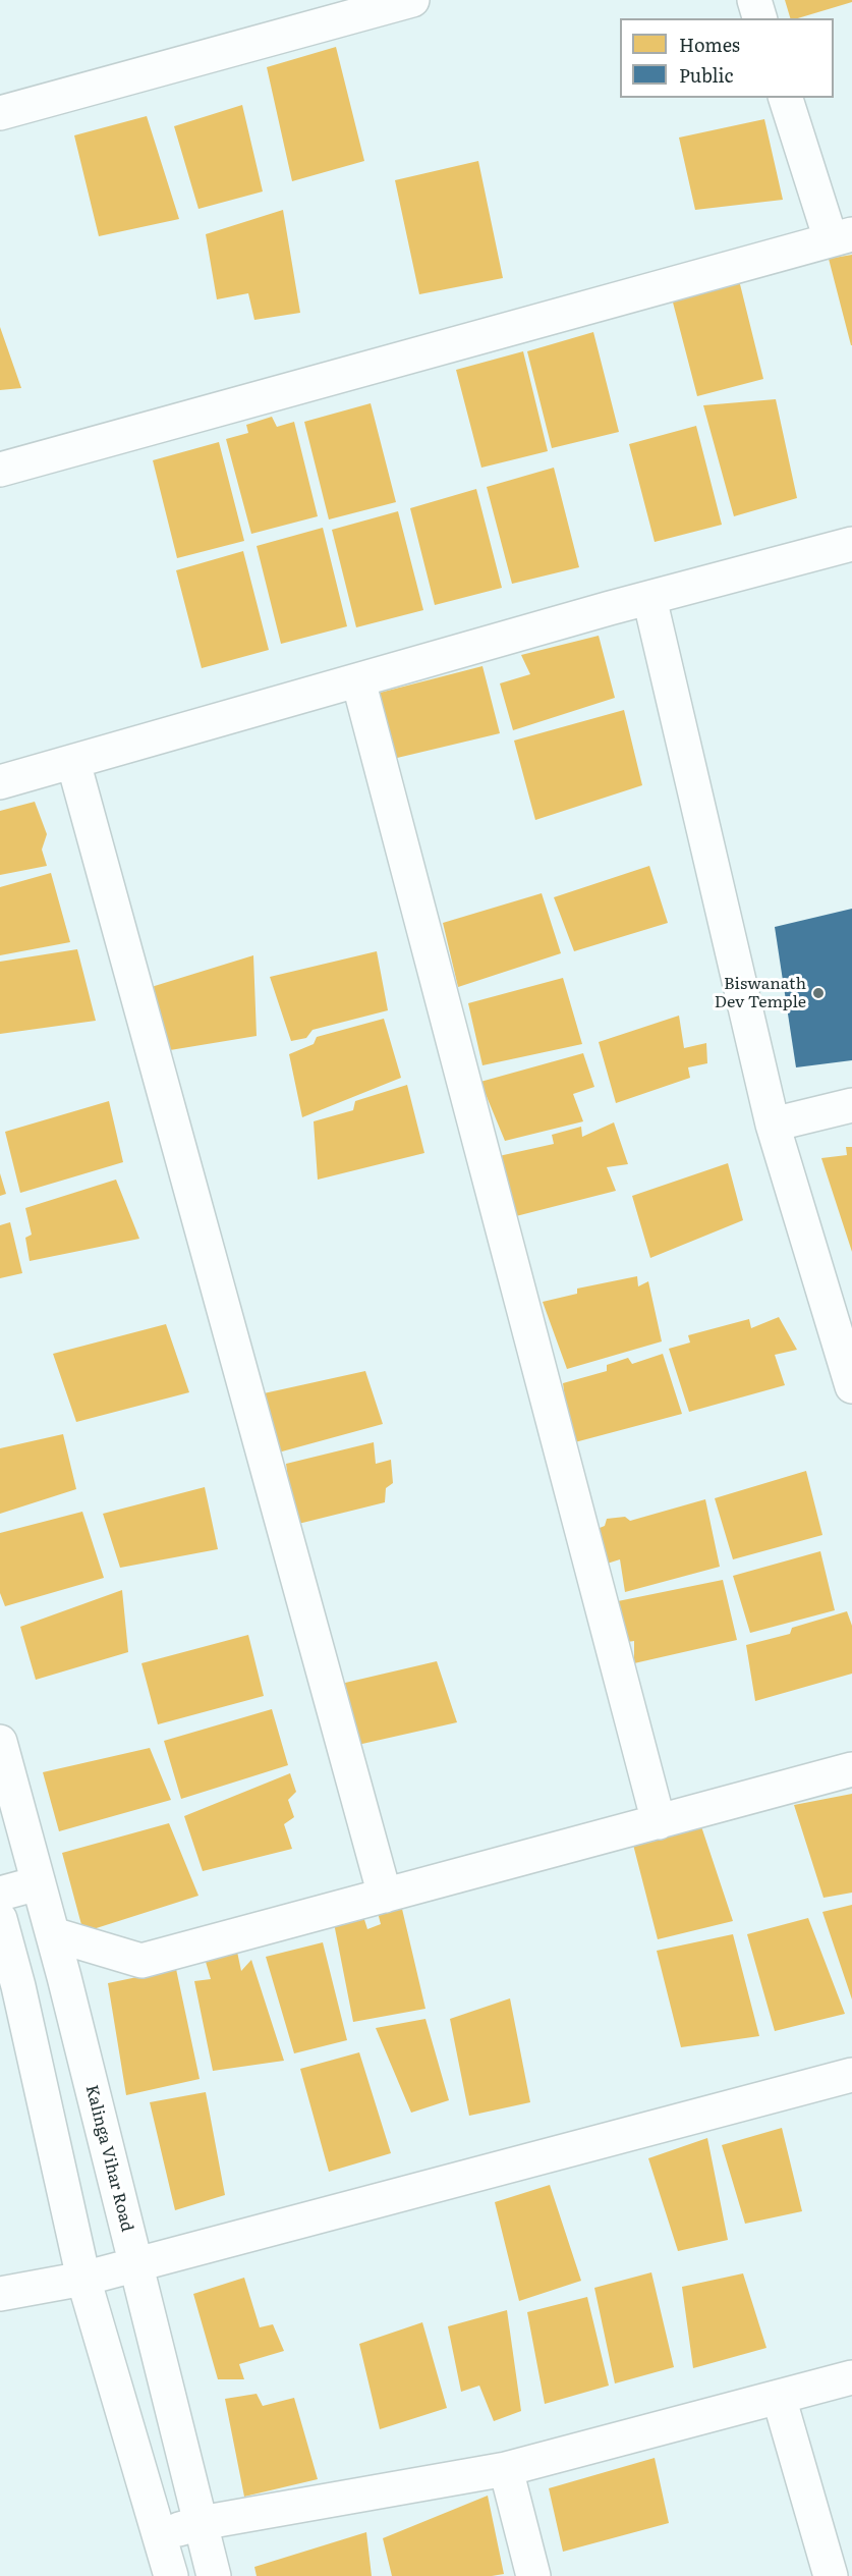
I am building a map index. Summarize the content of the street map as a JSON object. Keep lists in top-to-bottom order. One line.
{"streets":{"street":["Kalinga Vihar Road"]},"places":["Biswanath Dev Temple"],"legend":["Homes","Public"]}
